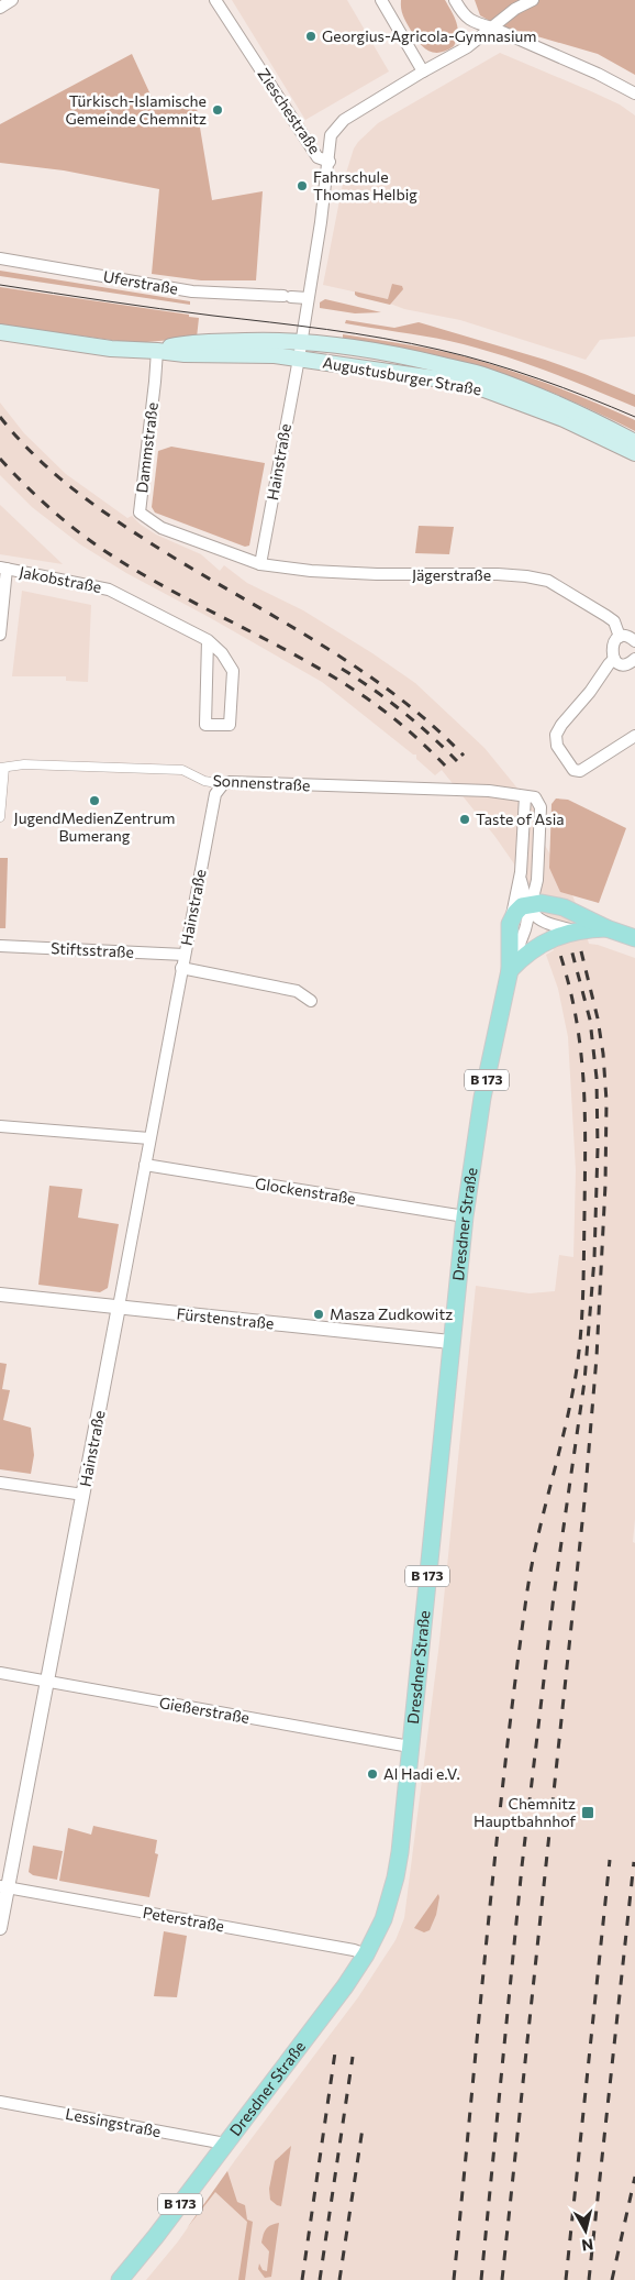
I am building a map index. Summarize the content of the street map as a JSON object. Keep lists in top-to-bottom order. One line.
{"streets":{"main road":["Augustusburger Straße","B 173","Dresdner Straße"],"street":["Zieschestraße","Uferstraße","Dammstraße","Hainstraße","Jägerstraße","Jakobstraße","Sonnenstraße","Stiftsstraße","Glockenstraße","Fürstenstraße","Gießerstraße","Peterstraße","Lessingstraße"]},"crossings":[["Zieschestraße","Uferstraße"],["Zieschestraße","Augustusburger Straße"],["Zieschestraße","Hainstraße"],["Augustusburger Straße","Dammstraße"],["Augustusburger Straße","Hainstraße"],["Dammstraße","Hainstraße"],["Dammstraße","Jägerstraße"],["Hainstraße","Jägerstraße"],["Hainstraße","Sonnenstraße"],["Hainstraße","Stiftsstraße"],["Hainstraße","Glockenstraße"],["Hainstraße","Fürstenstraße"],["Hainstraße","Gießerstraße"],["Hainstraße","Peterstraße"],["Sonnenstraße","Dresdner Straße"],["Glockenstraße","Dresdner Straße"],["Dresdner Straße","Fürstenstraße"],["Dresdner Straße","Gießerstraße"],["Dresdner Straße","Peterstraße"],["Dresdner Straße","Lessingstraße"]],"places":{"other":["Georgius-Agricola-Gymnasium","Türkisch-Islamische Gemeinde Chemnitz","Fahrschule Thomas Helbig","JugendMedienZentrum Bumerang","Taste of Asia","Masza Zudkowitz","Al Hadi e.V."],"transit":["Chemnitz Hauptbahnhof"]},"north":"bottom"}
